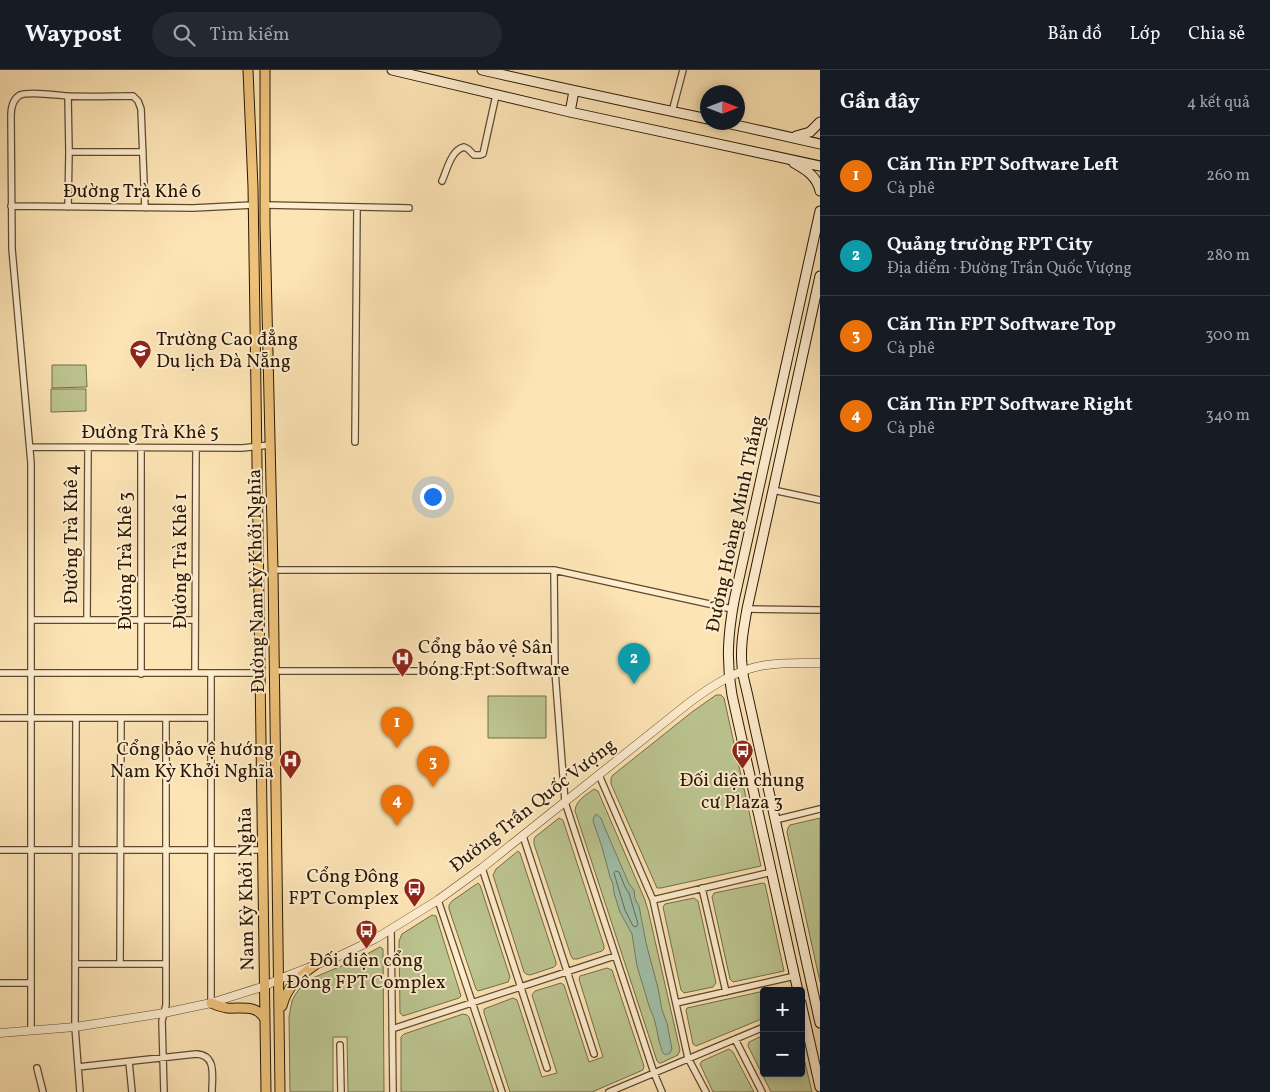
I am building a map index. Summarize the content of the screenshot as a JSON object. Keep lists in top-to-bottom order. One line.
{"streets":{"main road":["Đường Hoàng Minh Thắng","Đường Nam Kỳ Khởi Nghĩa","Nam Kỳ Khởi Nghĩa"],"street":["Đường Trà Khê 6","Đường Trà Khê 5","Đường Trà Khê 4","Đường Trà Khê 3","Đường Trà Khê 1","Đường Trần Quốc Vượng"]},"crossings":[["Đường Trà Khê 6","Nam Kỳ Khởi Nghĩa"],["Đường Trà Khê 5","Đường Trà Khê 4"],["Đường Trà Khê 5","Đường Trà Khê 3"],["Đường Trà Khê 5","Đường Trà Khê 1"],["Đường Trà Khê 5","Đường Nam Kỳ Khởi Nghĩa"],["Đường Trà Khê 5","Nam Kỳ Khởi Nghĩa"],["Đường Hoàng Minh Thắng","Đường Trần Quốc Vượng"],["Đường Nam Kỳ Khởi Nghĩa","Đường Trần Quốc Vượng"],["Đường Trần Quốc Vượng","Nam Kỳ Khởi Nghĩa"]],"places":{"school or university":["Trường Cao đẳng Du lịch Đà Nẵng"],"hospital":["Cổng bảo vệ Sân bóng Fpt Software","Cổng bảo vệ hướng Nam Kỳ Khởi Nghĩa"],"bus stop":["Đối diện chung cư Plaza 3","Cổng Đông FPT Complex","Đối diện cổng Đông FPT Complex"]},"north":"right","page":{"header":"Waypost","search":"Tìm kiếm","nav":["Bản đồ","Lớp","Chia sẻ"],"heading":["Gần đây","4 kết quả"],"list":[{"mark":"1","name":"Căn Tin FPT Software Left","note":"Cà phê","value":"260 m"},{"mark":"2","name":"Quảng trường FPT City","note":"Địa điểm · Đường Trần Quốc Vượng","value":"280 m"},{"mark":"3","name":"Căn Tin FPT Software Top","note":"Cà phê","value":"300 m"},{"mark":"4","name":"Căn Tin FPT Software Right","note":"Cà phê","value":"340 m"}],"pins":["2","1","3","4"],"map_buttons":["+","−"]}}
